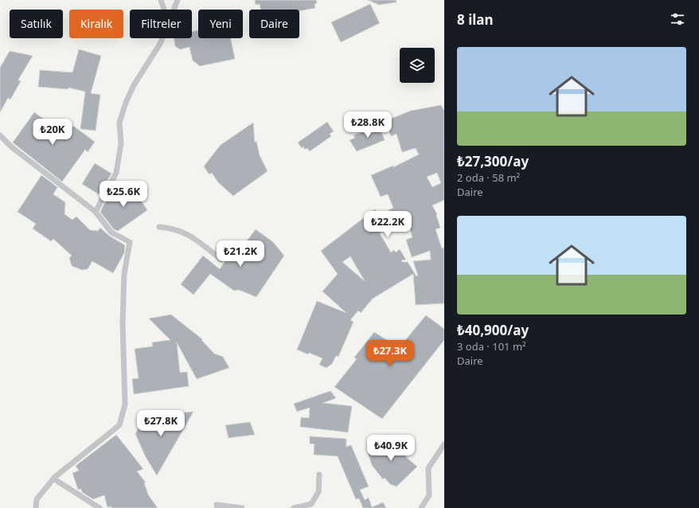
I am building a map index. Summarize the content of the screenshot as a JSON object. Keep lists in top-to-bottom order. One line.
{"page":{"heading":"8 ilan","chip":["Satılık","Kiralık","Filtreler","Yeni","Daire"],"list":[{"name":"₺27,300/ay","note":"2 oda · 58 m² · Daire"},{"name":"₺40,900/ay","note":"3 oda · 101 m² · Daire"}],"price":["₺28.8K","₺20K","₺25.6K","₺22.2K","₺21.2K","₺27.3K","₺27.8K","₺40.9K"]}}
